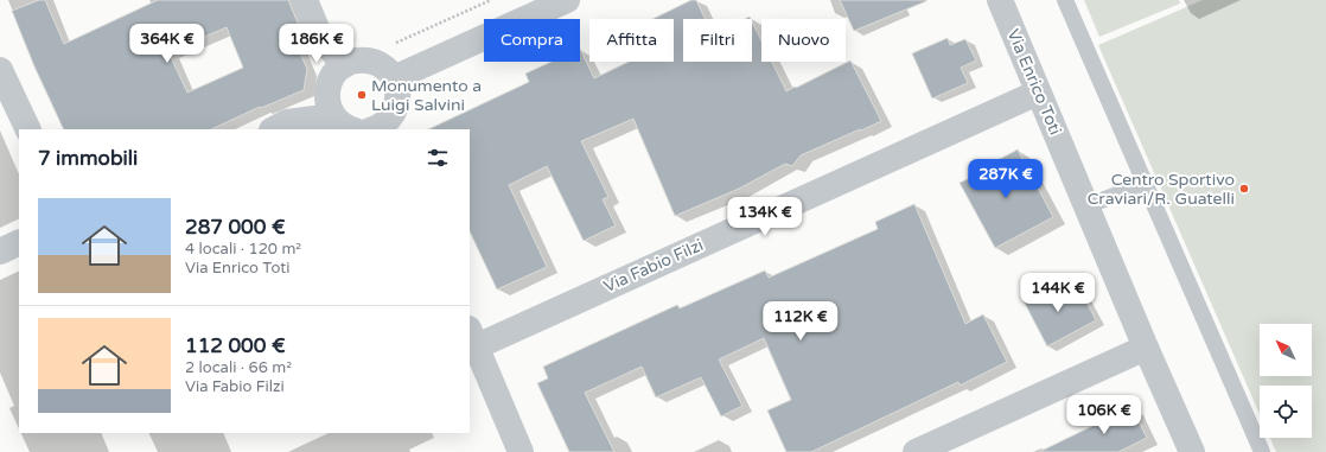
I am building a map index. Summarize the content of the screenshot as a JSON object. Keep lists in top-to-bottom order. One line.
{"streets":{"street":["Via Enrico Toti","Via Fabio Filzi"]},"crossings":[["Via Enrico Toti","Via Fabio Filzi"]],"places":["Monumento a Luigi Salvini","Centro Sportivo Craviari/R. Guatelli"],"north":"top left","page":{"chip":["Compra","Affitta","Filtri","Nuovo"],"price":["364K €","186K €","287K €","134K €","144K €","112K €","106K €"],"heading":"7 immobili","list":[{"name":"287 000 €","note":"4 locali · 120 m² · Via Enrico Toti"},{"name":"112 000 €","note":"2 locali · 66 m² · Via Fabio Filzi"}]}}
